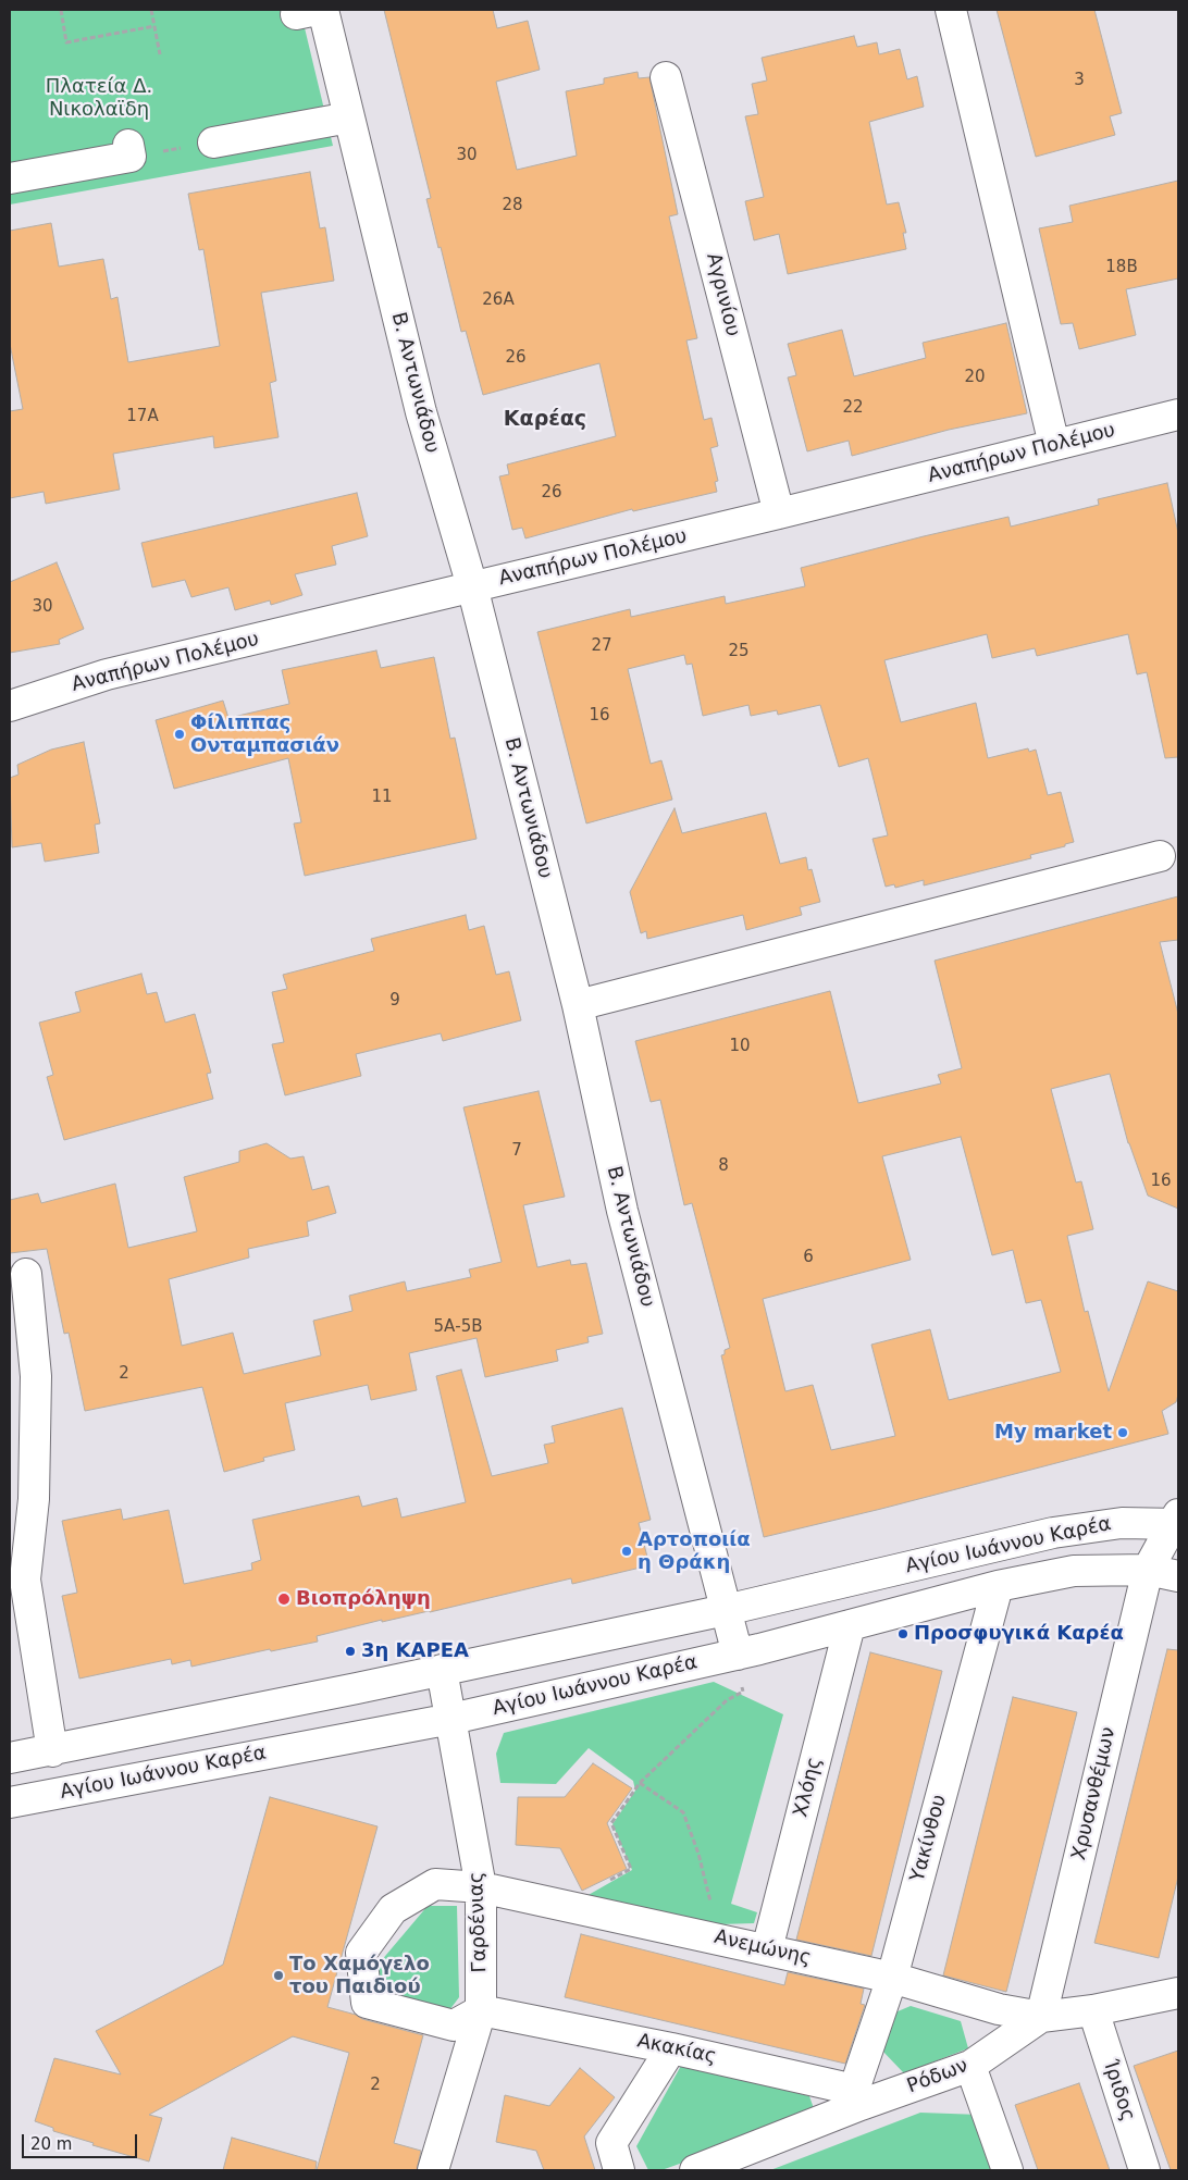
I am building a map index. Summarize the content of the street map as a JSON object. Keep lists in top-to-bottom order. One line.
{"streets":{"street":["Αγρινίου","Β. Αντωνιάδου","Αναπήρων Πολέμου","Αγίου Ιωάννου Καρέα","Χλόης","Χρυσανθέμων","Υακίνθου","Γαρδένιας","Ανεμώνης","Ακακίας","Ρόδων","Ίριδος"]},"crossings":[["Αγρινίου","Αναπήρων Πολέμου"],["Β. Αντωνιάδου","Αναπήρων Πολέμου"],["Β. Αντωνιάδου","Αγίου Ιωάννου Καρέα"],["Αγίου Ιωάννου Καρέα","Χλόης"],["Αγίου Ιωάννου Καρέα","Χρυσανθέμων"],["Αγίου Ιωάννου Καρέα","Υακίνθου"],["Αγίου Ιωάννου Καρέα","Γαρδένιας"],["Χλόης","Ανεμώνης"],["Χρυσανθέμων","Ανεμώνης"],["Χρυσανθέμων","Ρόδων"],["Υακίνθου","Ανεμώνης"],["Υακίνθου","Ακακίας"],["Υακίνθου","Ρόδων"],["Γαρδένιας","Ανεμώνης"],["Γαρδένιας","Ακακίας"],["Ανεμώνης","Ακακίας"],["Ανεμώνης","Ρόδων"],["Ακακίας","Ρόδων"],["Ρόδων","Ίριδος"]],"districts":["Καρέας"],"parks":["Πλατεία Δ. Νικολαϊδη"],"places":["Φίλιππας Ονταμπασιάν","My market","Αρτοποιία η Θράκη","Βιοπρόληψη","Προσφυγικά Καρέα","3η ΚΑΡΕΑ","Το Χαμόγελο του Παιδιού"],"house_numbers":["3","30","28","18Β","26Α","26","20","22","17Α","26","30","27","25","16","11","9","10","7","8","16","6","5Α-5Β","2","2"],"scale_bar":"20 m"}
